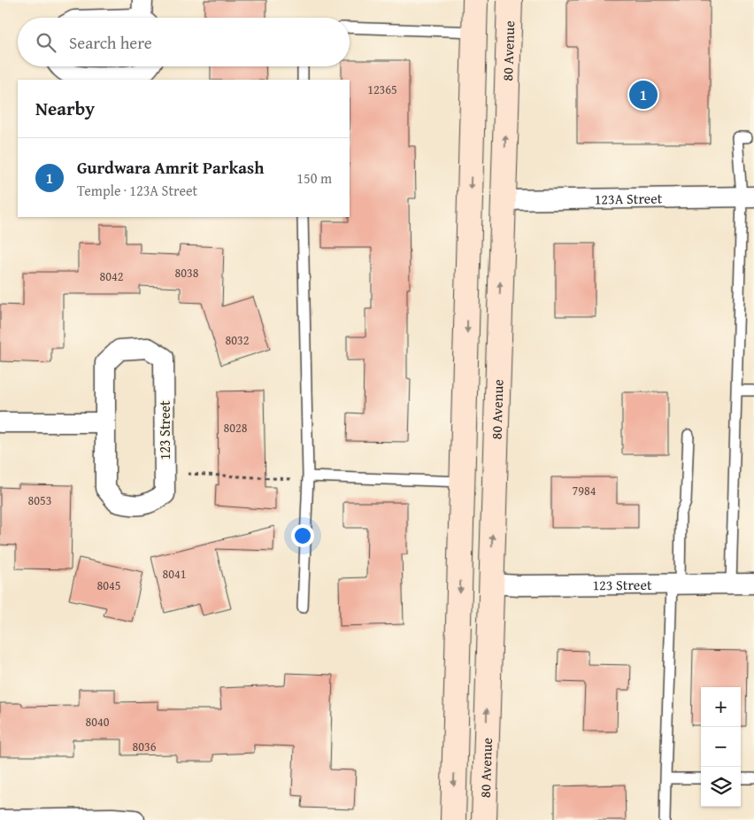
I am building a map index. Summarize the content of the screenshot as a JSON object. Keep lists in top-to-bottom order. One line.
{"streets":{"main road":["80 Avenue"],"street":["123A Street","123 Street"]},"crossings":[["80 Avenue","123A Street"],["80 Avenue","123 Street"]],"house_numbers":["12365","8038","8042","8032","8028","7984","8053","8041","8045","8040","8036"],"page":{"search":"Search here","pins":"1","heading":"Nearby","list":[{"mark":"1","name":"Gurdwara Amrit Parkash","note":"Temple · 123A Street","value":"150 m"}],"map_buttons":["+","−"]}}
